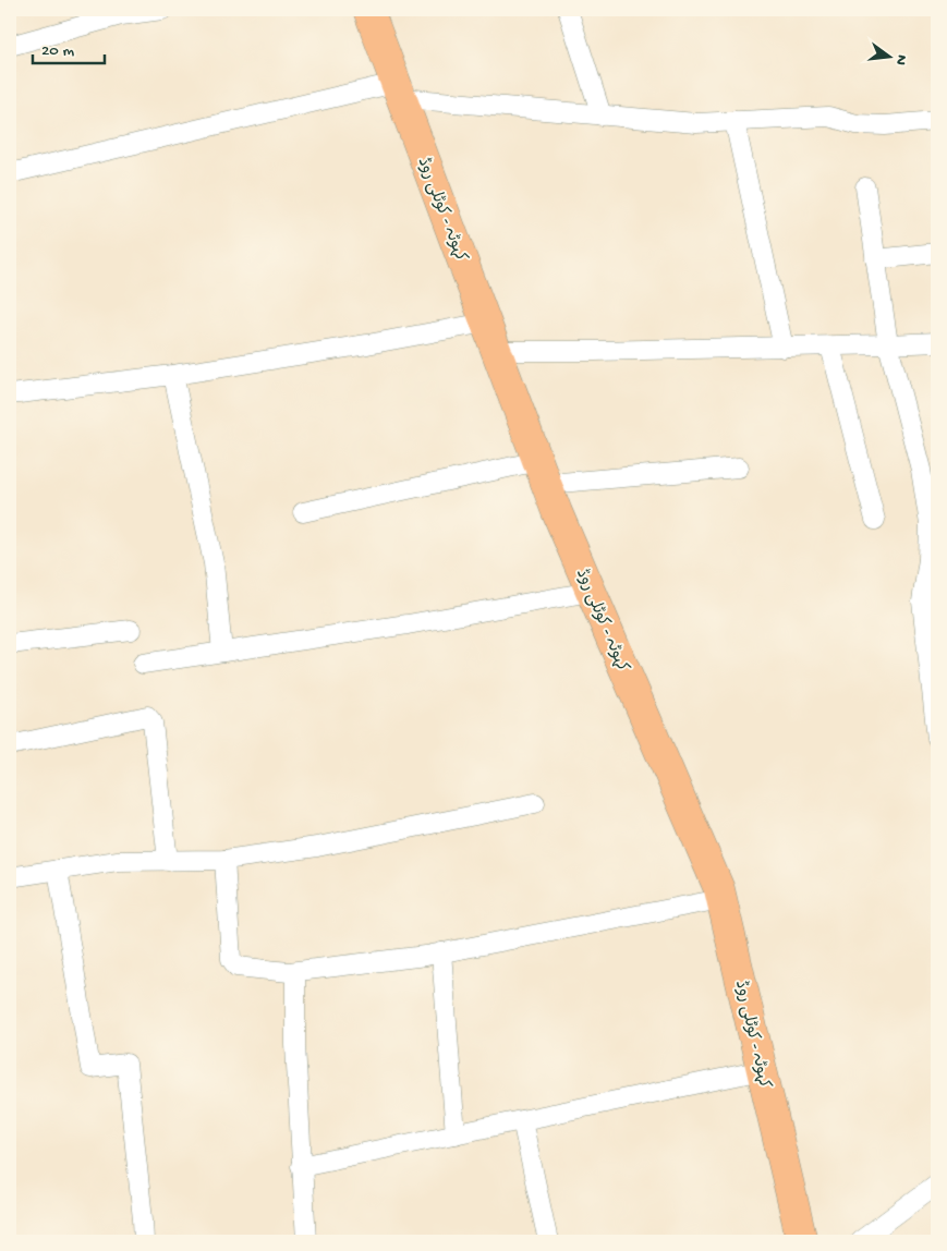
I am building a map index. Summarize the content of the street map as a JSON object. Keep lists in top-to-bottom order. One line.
{"streets":{"main road":["کہوٹہ - کوٹلی روڈ"]},"scale_bar":"20 m","north":"right"}
